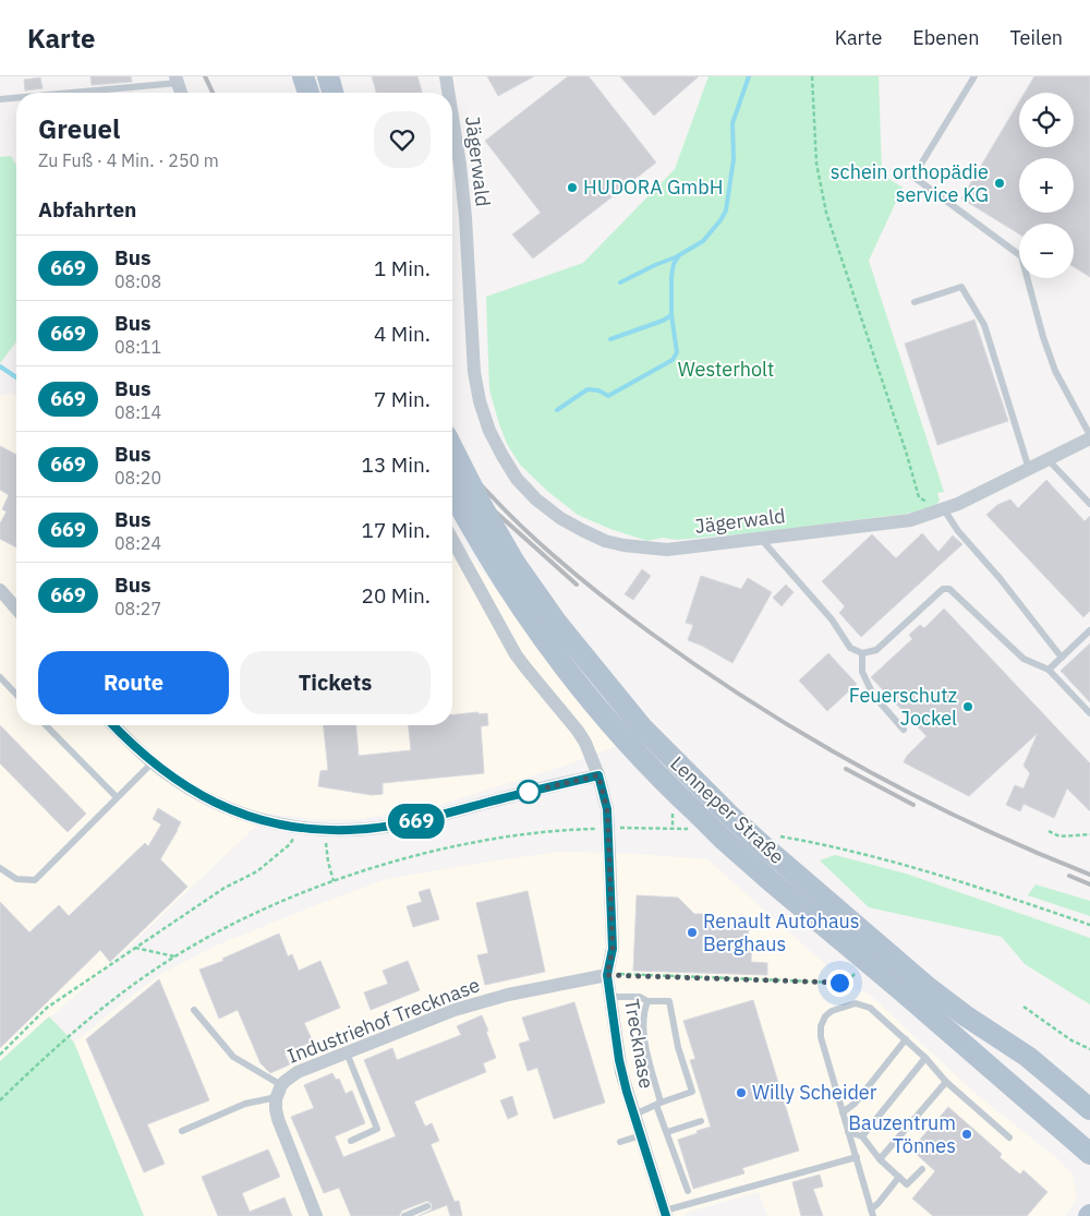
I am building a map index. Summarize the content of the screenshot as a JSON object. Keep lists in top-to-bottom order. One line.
{"streets":{"main road":["Lenneper Straße"],"street":["Jägerwald","Industriehof Trecknase","Trecknase"]},"crossings":[["Industriehof Trecknase","Trecknase"]],"parks":["Westerholt"],"places":["schein orthopädie service KG","HUDORA GmbH","Feuerschutz Jockel","Renault Autohaus Berghaus","Willy Scheider","Bauzentrum Tönnes"],"lines":["bus line 669"],"page":{"header":"Karte","nav":["Karte","Ebenen","Teilen"],"on_map":"669","map_buttons":["+","−"],"heading":[["Greuel","Zu Fuß · 4 Min. · 250 m"],"Abfahrten"],"list":[{"mark":"669","name":"Bus","note":"08:08","value":"1 Min."},{"mark":"669","name":"Bus","note":"08:11","value":"4 Min."},{"mark":"669","name":"Bus","note":"08:14","value":"7 Min."},{"mark":"669","name":"Bus","note":"08:20","value":"13 Min."},{"mark":"669","name":"Bus","note":"08:24","value":"17 Min."},{"mark":"669","name":"Bus","note":"08:27","value":"20 Min."}],"buttons":["Route","Tickets"]}}
